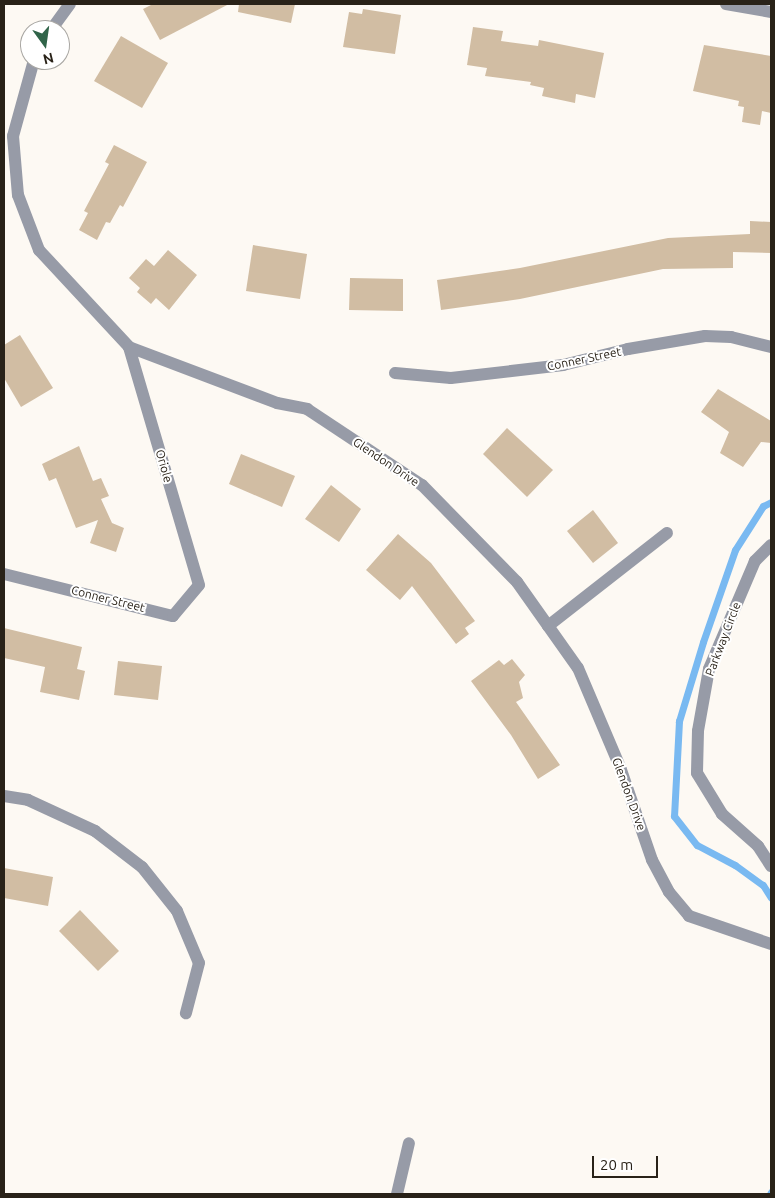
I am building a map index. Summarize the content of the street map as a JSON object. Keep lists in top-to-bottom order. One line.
{"streets":{"street":["Conner Street","Glendon Drive","Oriole","Parkway Circle"]},"crossings":[["Conner Street","Oriole"],["Glendon Drive","Oriole"]],"scale_bar":"20 m","north":"bottom"}
